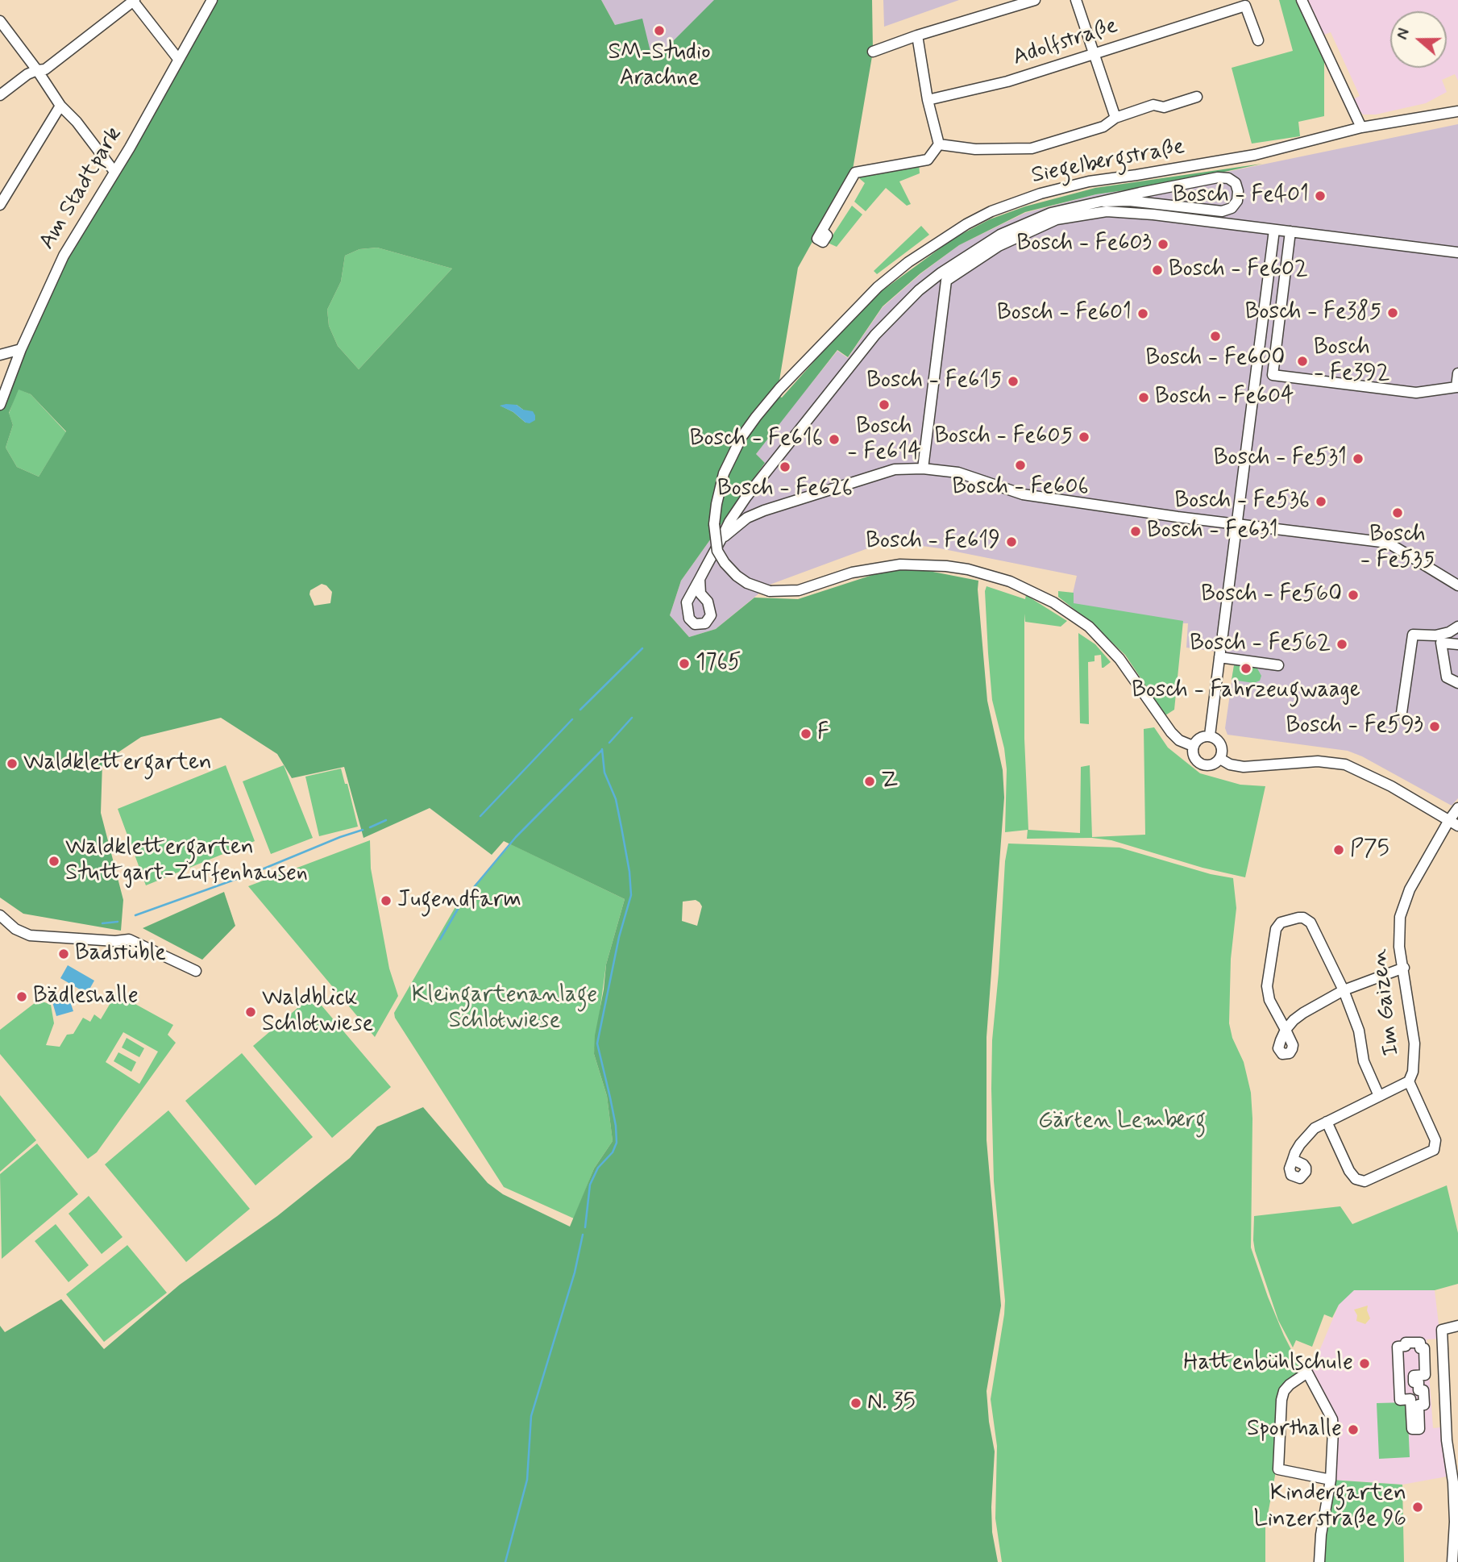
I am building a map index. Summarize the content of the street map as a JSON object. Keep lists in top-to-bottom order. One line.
{"streets":{"street":["Adolfstraße","Siegelbergstraße","Am Stadtpark","Im Gaizen"]},"parks":["Kleingartenanlage Schlotwiese","Gärten Lemberg"],"places":["SM-Studio Arachne","Bosch - Fe401","Bosch - Fe603","Bosch - Fe602","Bosch - Fe385","Bosch - Fe601","Bosch - Fe600","Bosch - Fe392","Bosch - Fe615","Bosch - Fe604","Bosch - Fe614","Bosch - Fe605","Bosch - Fe616","Bosch - Fe531","Bosch - Fe606","Bosch - Fe626","Bosch - Fe536","Bosch - Fe535","Bosch - Fe631","Bosch - Fe619","Bosch - Fe560","Bosch - Fe562","1765","Bosch - Fahrzeugwaage","Bosch - Fe593","F","Waldklettergarten","Z","P75","Waldklettergarten Stuttgart-Zuffenhausen","Jugendfarm","Badstüble","Bädleshalle","Waldblick Schlotwiese","Hattenbühlschule","N. 35","Sporthalle","Kindergarten Linzerstraße 96"],"north":"left"}
